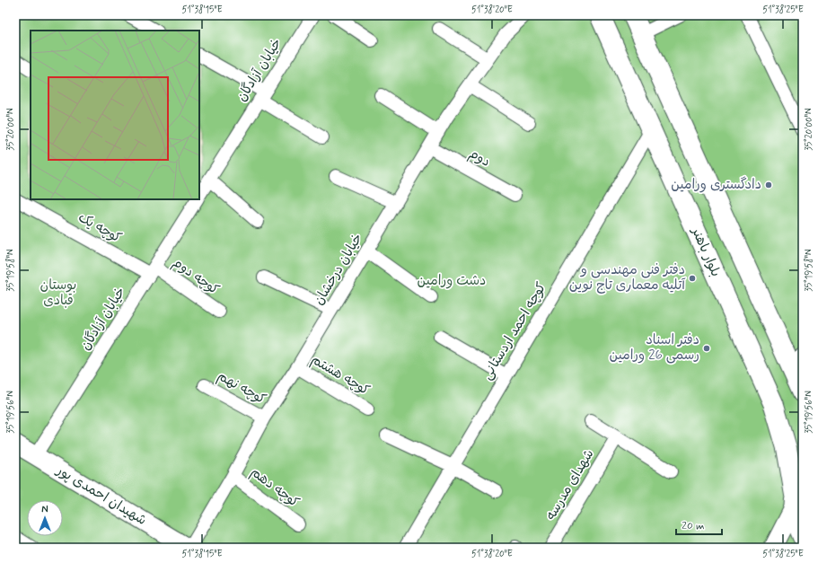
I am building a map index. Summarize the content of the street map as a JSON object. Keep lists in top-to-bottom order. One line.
{"streets":{"main road":["بلوار باهنر"],"street":["خیابان آزادگان","دوم","کوچه یک","خیابان درخشان","کوچه دوم","کوچه احمد اردستانی","کوچه هشتم","کوچه نهم","شهدای مدرسه","کوچه دهم","شهیدان احمدی پور"]},"crossings":[["خیابان آزادگان","کوچه یک"],["خیابان آزادگان","کوچه دوم"],["خیابان آزادگان","شهیدان احمدی پور"],["دوم","خیابان درخشان"],["کوچه یک","کوچه دوم"],["بلوار باهنر","کوچه احمد اردستانی"],["خیابان درخشان","کوچه هشتم"],["خیابان درخشان","کوچه نهم"],["خیابان درخشان","کوچه دهم"],["خیابان درخشان","شهیدان احمدی پور"]],"parks":["دشت ورامین","بوستان قبادی"],"places":["دادگستری ورامین","دفتر فنی مهندسی و آتلیه معماری تاج نوین","دفتر اسناد رسمی 26 ورامین"],"scale_bar":"20 m","north":"top","coordinates":["51°38'15\"E","51°38'20\"E","51°38'25\"E","35°20'00\"N","35°19'58\"N","35°19'56\"N"]}
